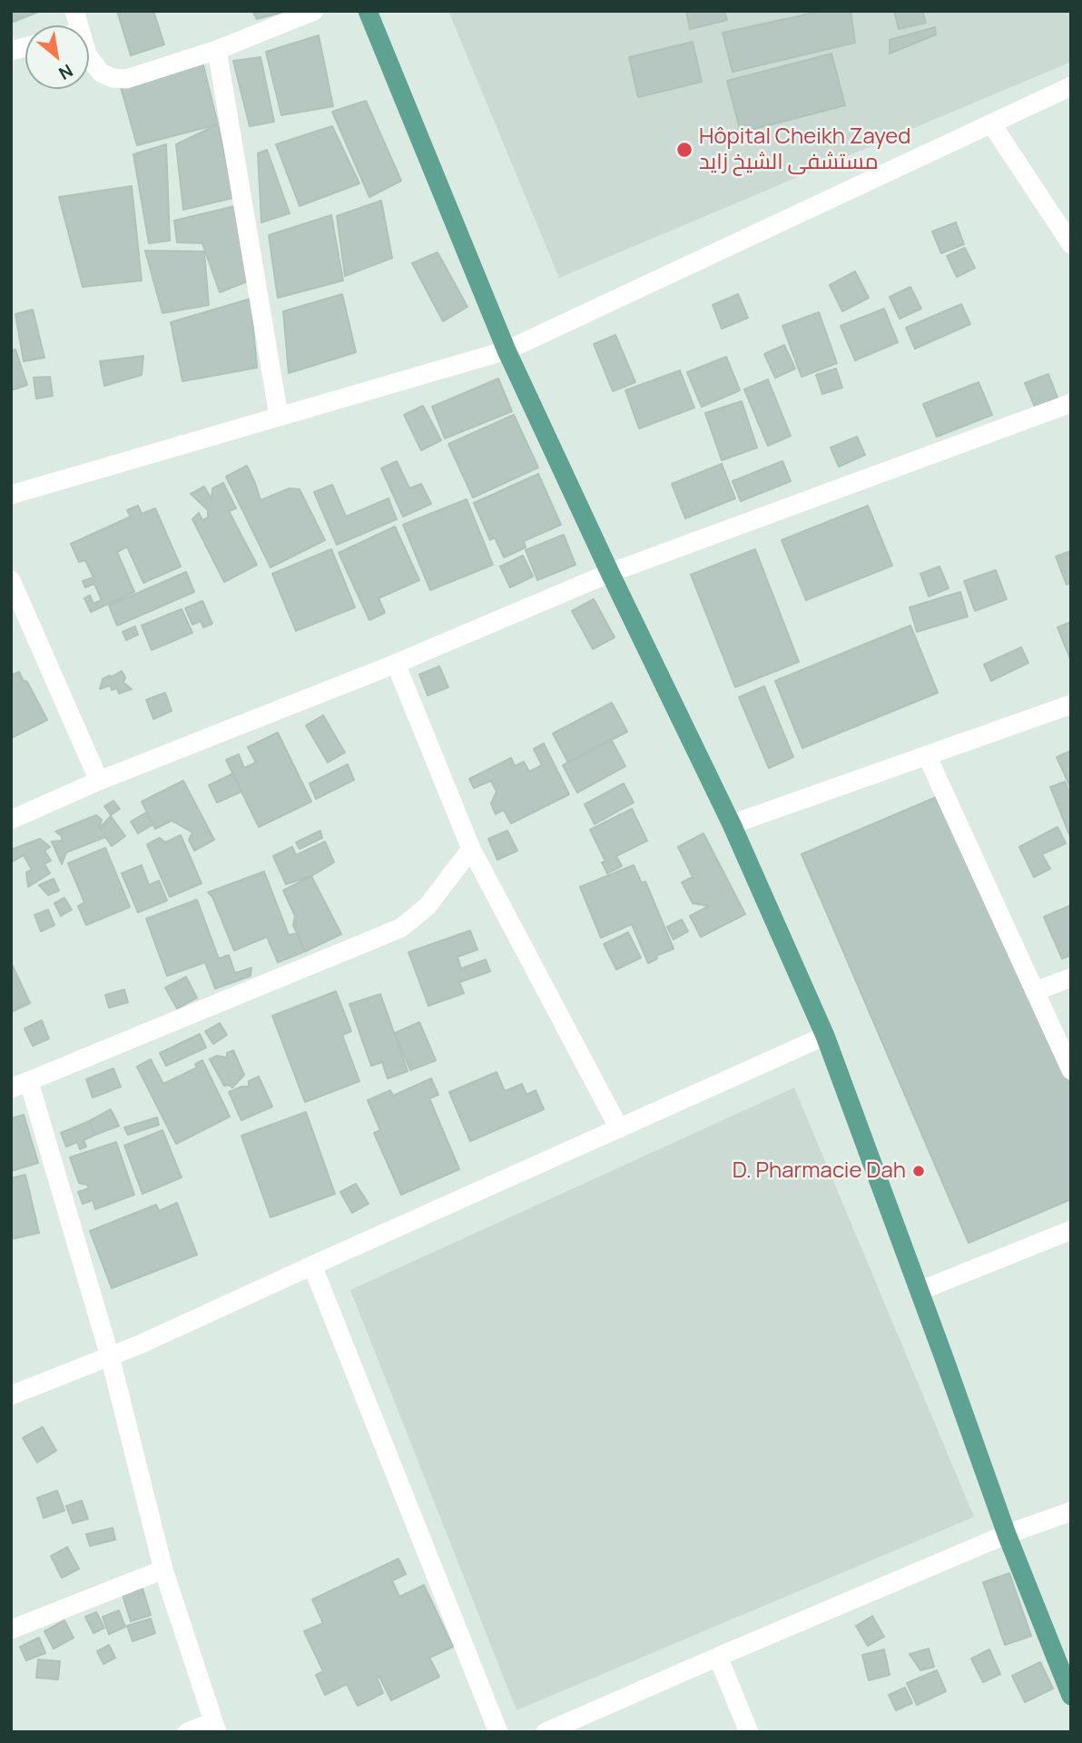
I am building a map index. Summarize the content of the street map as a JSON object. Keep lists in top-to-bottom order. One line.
{"places":["Hôpital Cheikh Zayed مستشفى الشيخ زايد","D. Pharmacie Dah"],"north":"bottom right"}
